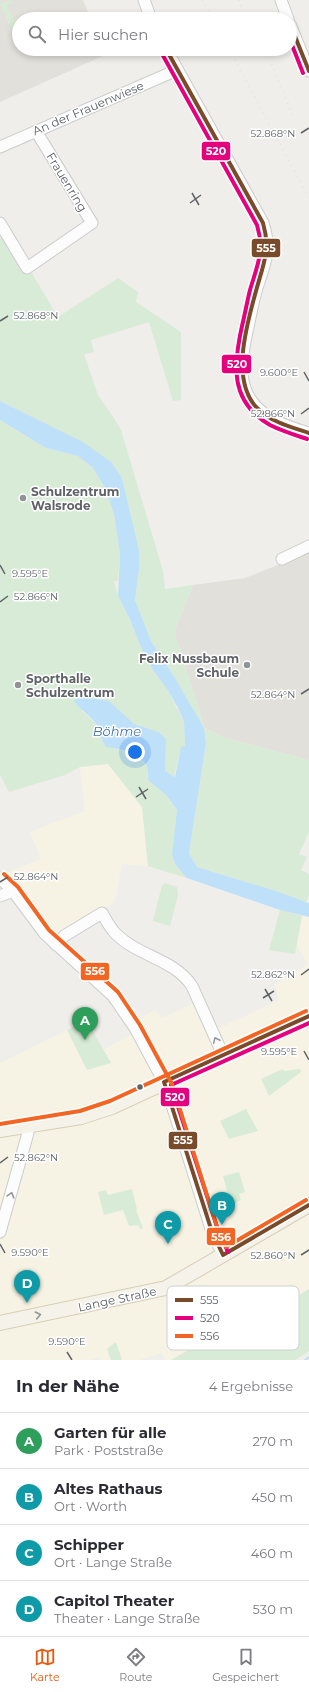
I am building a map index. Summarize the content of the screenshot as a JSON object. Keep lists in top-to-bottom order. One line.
{"streets":{"main road":["Lange Straße"],"street":["An der Frauenwiese","Frauenring"]},"crossings":[["An der Frauenwiese","Frauenring"]],"one_way":["Lange Straße"],"water":["Böhme"],"places":["Schulzentrum Walsrode","Felix Nussbaum Schule","Sporthalle Schulzentrum"],"lines":["transit line 555","transit line 520","transit line 556"],"legend":["555","520","556"],"page":{"search":"Hier suchen","pins":["A","B","C","D"],"heading":["In der Nähe","4 Ergebnisse"],"list":[{"mark":"A","name":"Garten für alle","note":"Park · Poststraße","value":"270 m"},{"mark":"B","name":"Altes Rathaus","note":"Ort · Worth","value":"450 m"},{"mark":"C","name":"Schipper","note":"Ort · Lange Straße","value":"460 m"},{"mark":"D","name":"Capitol Theater","note":"Theater · Lange Straße","value":"530 m"}],"nav":["Karte","Route","Gespeichert"]},"coordinates":["52.868°N","9.600°E","52.866°N","9.595°E","52.864°N","52.862°N","9.590°E","52.860°N"]}
